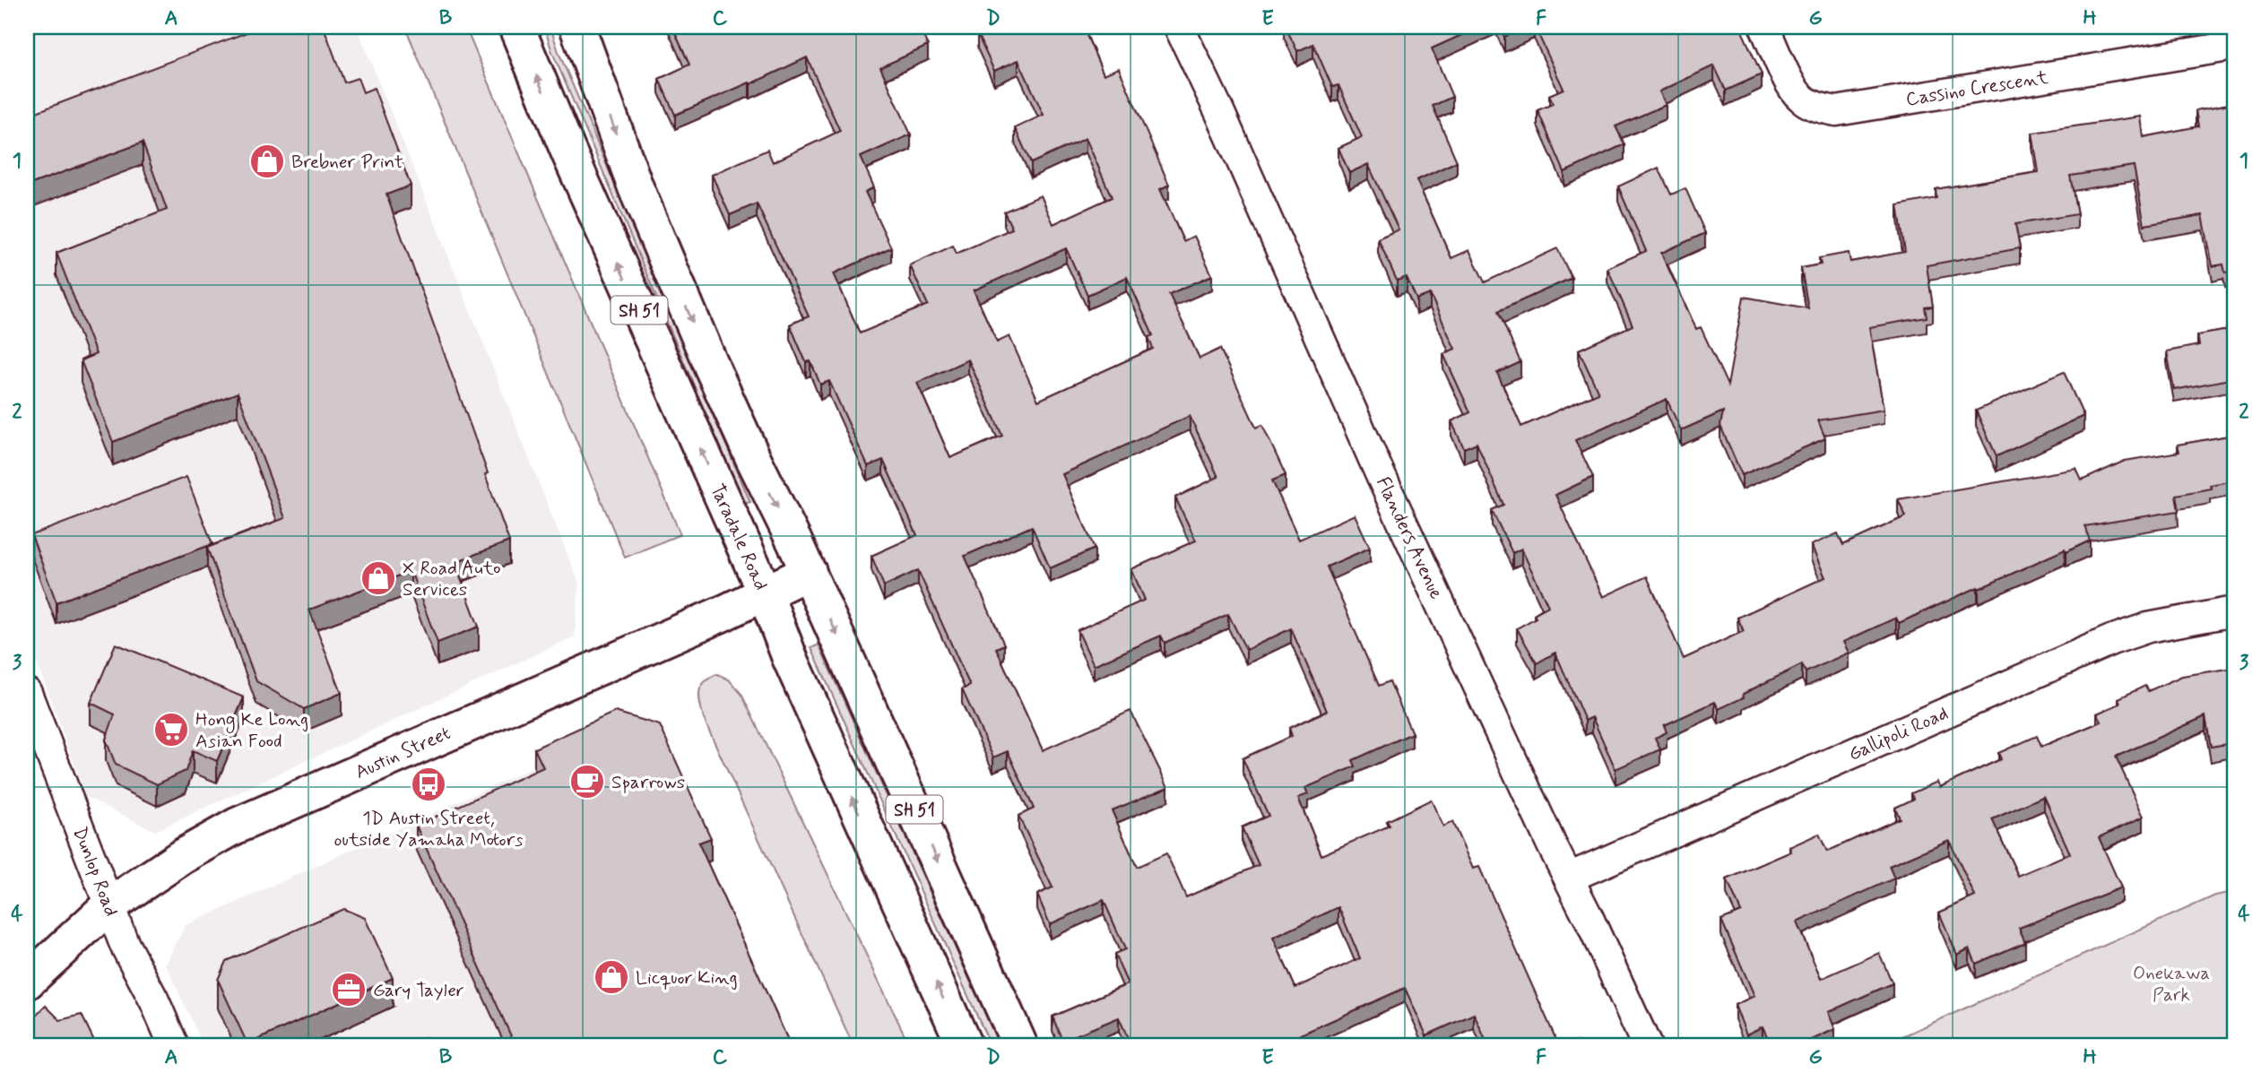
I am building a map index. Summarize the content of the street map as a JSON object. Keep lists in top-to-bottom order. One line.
{"streets":{"main road":["SH 51","Taradale Road","Austin Street"],"street":["Cassino Crescent","Flanders Avenue","Gallipoli Road","Dunlop Road"]},"crossings":[["SH 51","Austin Street"],["Taradale Road","Austin Street"],["Flanders Avenue","Gallipoli Road"],["Austin Street","Dunlop Road"]],"parks":["Onekawa Park"],"places":{"shop":["Brebner Print","X Road Auto Services","Licquor King"],"supermarket":["Hong Ke Long Asian Food"],"cafe":["Sparrows"],"bus stop":["1D Austin Street, outside Yamaha Motors"],"office":["Gary Tayler"]},"grid":{"columns":["A","B","C","D","E","F","G","H"],"rows":["1","2","3","4"]}}
